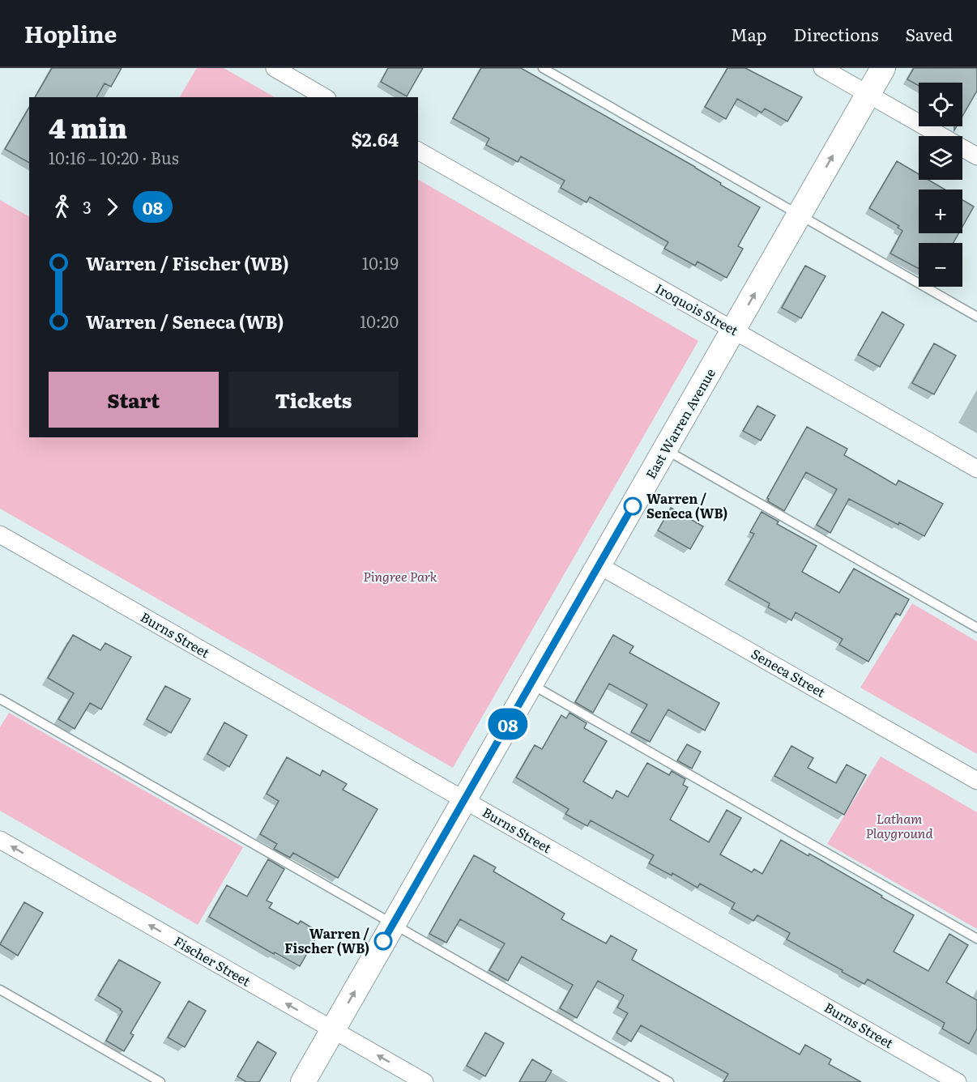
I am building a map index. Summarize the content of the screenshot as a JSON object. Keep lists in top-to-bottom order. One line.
{"streets":{"main road":["East Warren Avenue"],"street":["Iroquois Street","Burns Street","Seneca Street","Fischer Street"]},"crossings":[["Iroquois Street","East Warren Avenue"],["East Warren Avenue","Burns Street"],["East Warren Avenue","Seneca Street"],["East Warren Avenue","Fischer Street"]],"one_way":["Fischer Street"],"parks":["Pingree Park","Latham Playground"],"places":["Warren / Seneca (WB)","Warren / Fischer (WB)"],"lines":["bus line 08"],"page":{"header":"Hopline","nav":["Map","Directions","Saved"],"on_map":"08","map_buttons":["+","−"],"heading":["4 min","10:16 – 10:20 · Bus","$2.64"],"legs":["3","08"],"list":[{"name":"Warren / Fischer (WB)","value":"10:19"},{"name":"Warren / Seneca (WB)","value":"10:20"}],"buttons":["Start","Tickets"]}}
